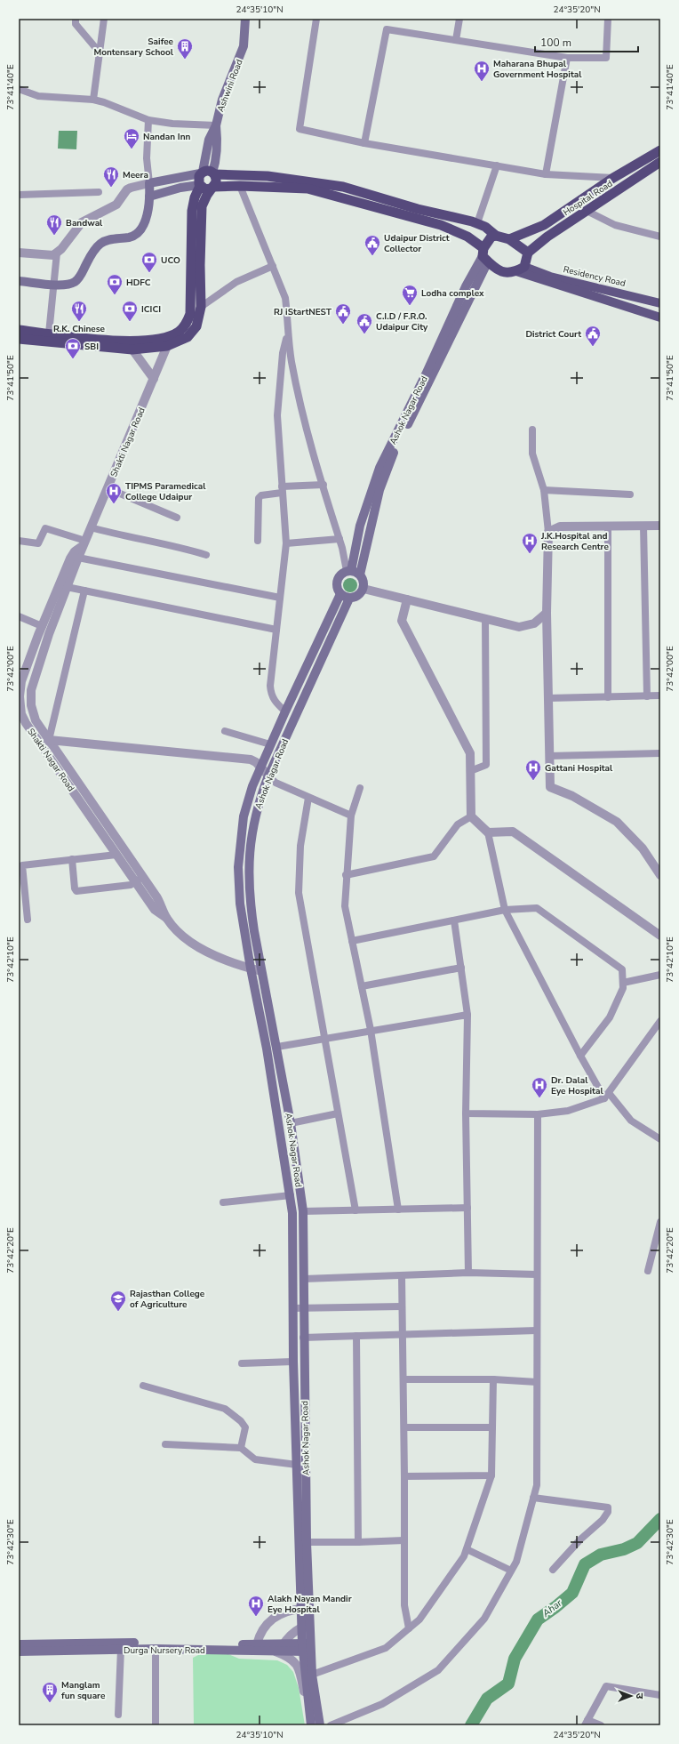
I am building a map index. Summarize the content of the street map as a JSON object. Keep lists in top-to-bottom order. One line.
{"streets":{"highway":["Hospital Road"],"main road":["Ashwini Road","Residency Road","Ashok Nagar Road","Durga Nursery Road"],"street":["Shakti Nagar Road"]},"crossings":[["Hospital Road","Residency Road"],["Hospital Road","Ashok Nagar Road"],["Residency Road","Ashok Nagar Road"],["Ashok Nagar Road","Shakti Nagar Road"],["Ashok Nagar Road","Durga Nursery Road"]],"water":["Ahar"],"places":{"building":["Saifee Montensary School","Manglam fun square"],"hospital":["Maharana Bhupal Government Hospital","TIPMS Paramedical College Udaipur","J.K.Hospital and Research Centre","Gattani Hospital","Dr. Dalal Eye Hospital","Alakh Nayan Mandir Eye Hospital"],"hotel":["Nandan Inn"],"restaurant":["Meera","Bandwal","R.K. Chinese"],"public building":["Udaipur District Collector","RJ iStartNEST","C.I.D / F.R.O. Udaipur City","District Court"],"bank":["UCO","HDFC","ICICI","SBI"],"supermarket":["Lodha complex"],"school or university":["Rajasthan College of Agriculture"]},"scale_bar":"100 m","north":"right","coordinates":["24°35'10\"N","24°35'20\"N","73°41'40\"E","73°41'50\"E","73°42'00\"E","73°42'10\"E","73°42'20\"E","73°42'30\"E"]}
